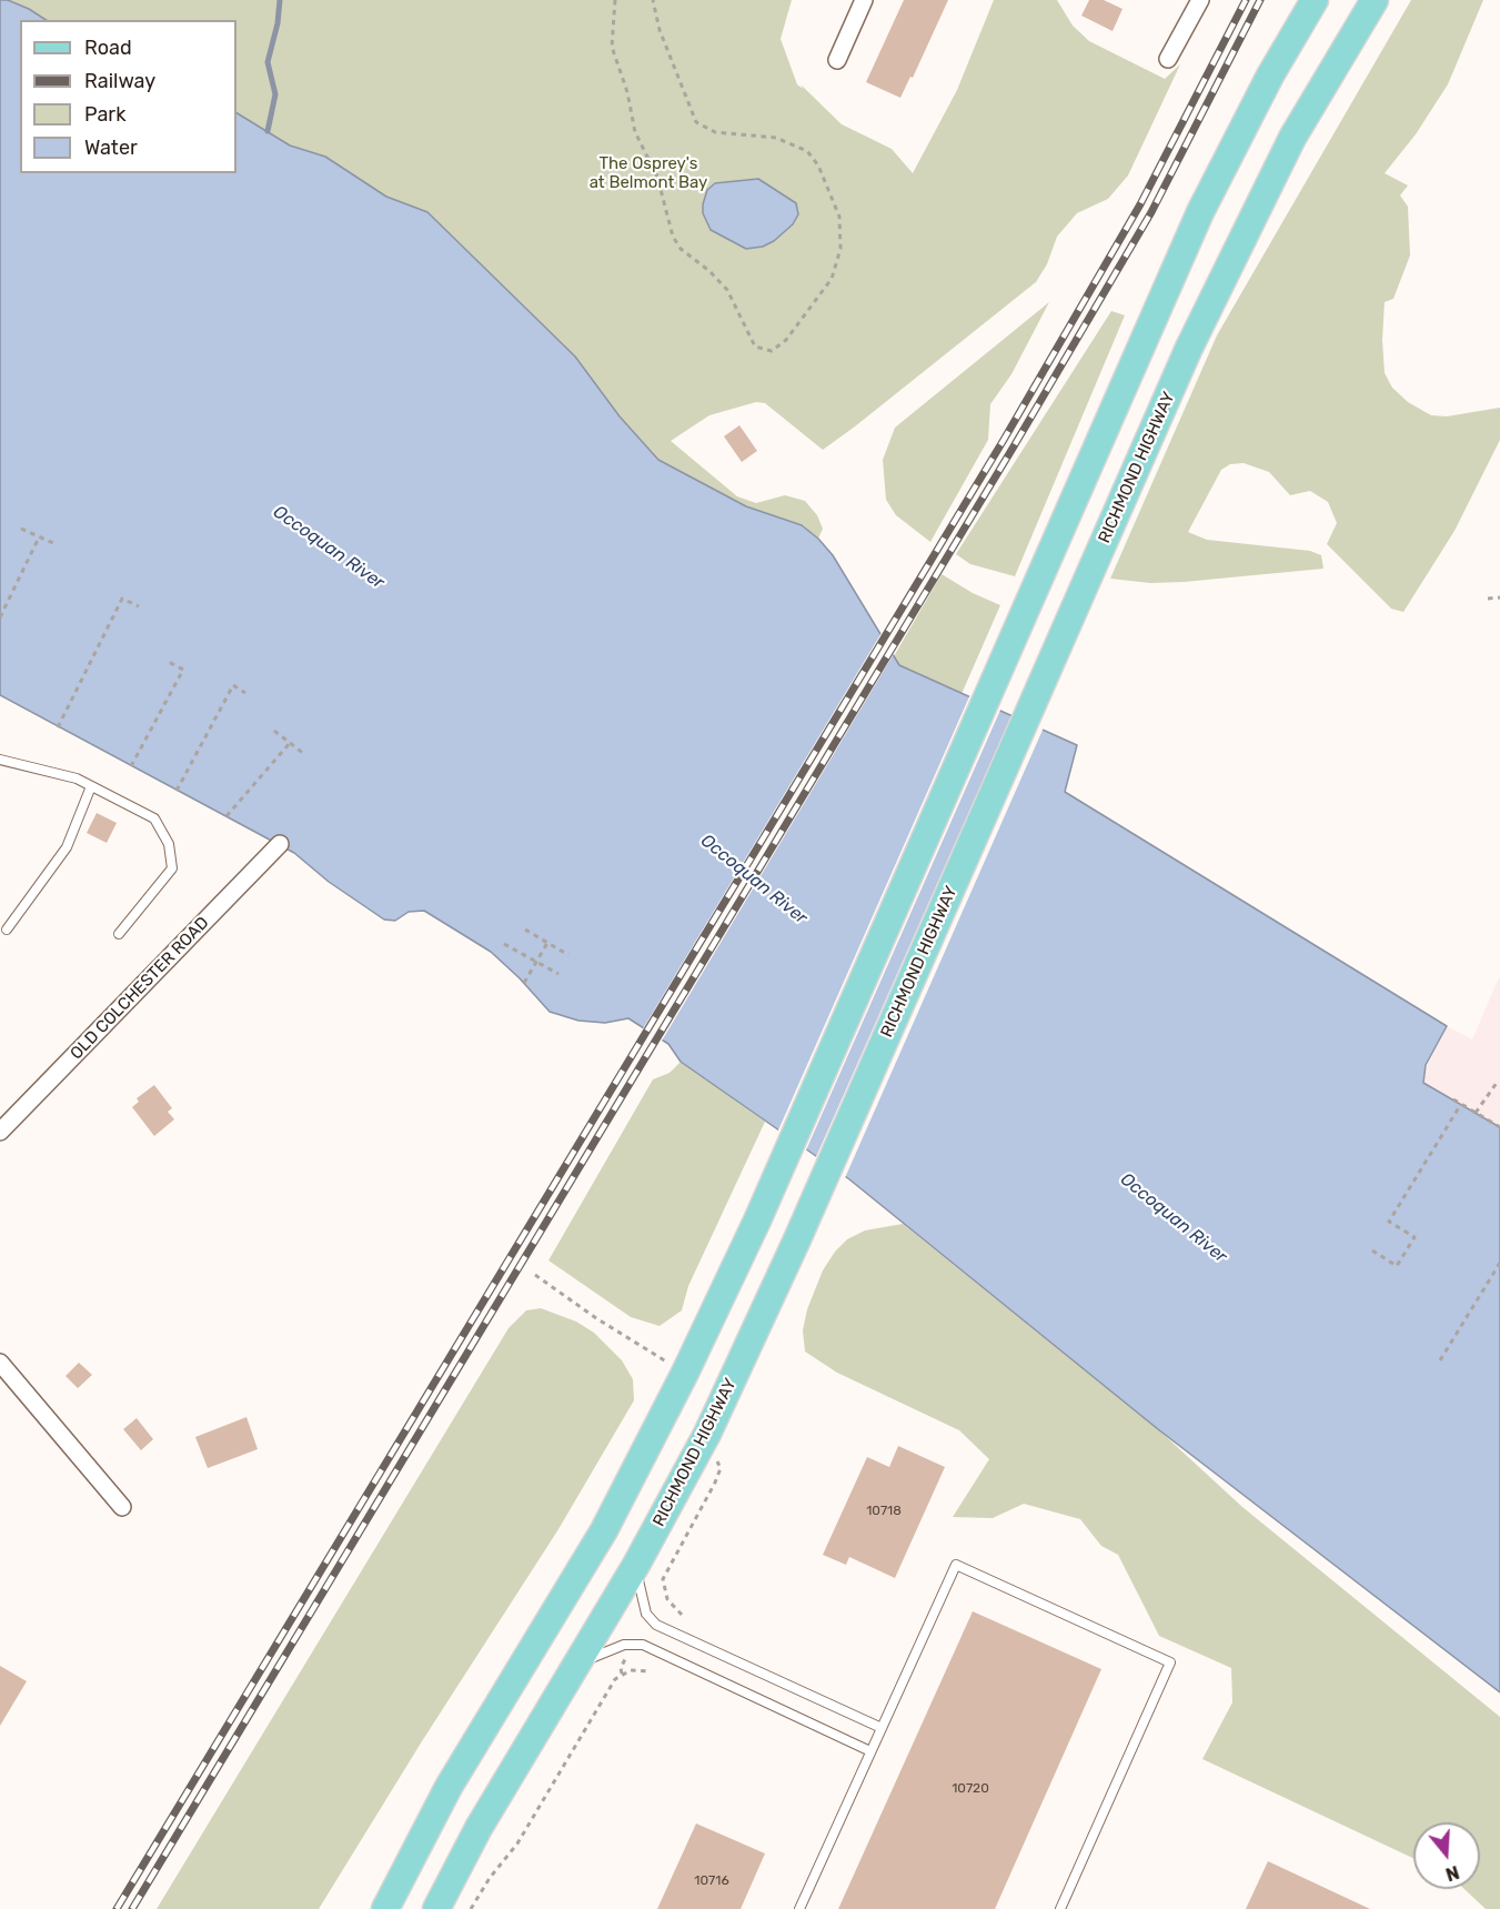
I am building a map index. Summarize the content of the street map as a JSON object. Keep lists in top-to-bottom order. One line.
{"streets":{"main road":["RICHMOND HIGHWAY"],"street":["OLD COLCHESTER ROAD"]},"water":["Occoquan River"],"parks":["The Osprey's at Belmont Bay"],"house_numbers":["10718","10720","10716"],"legend":["Road","Railway","Park","Water"],"north":"bottom"}
